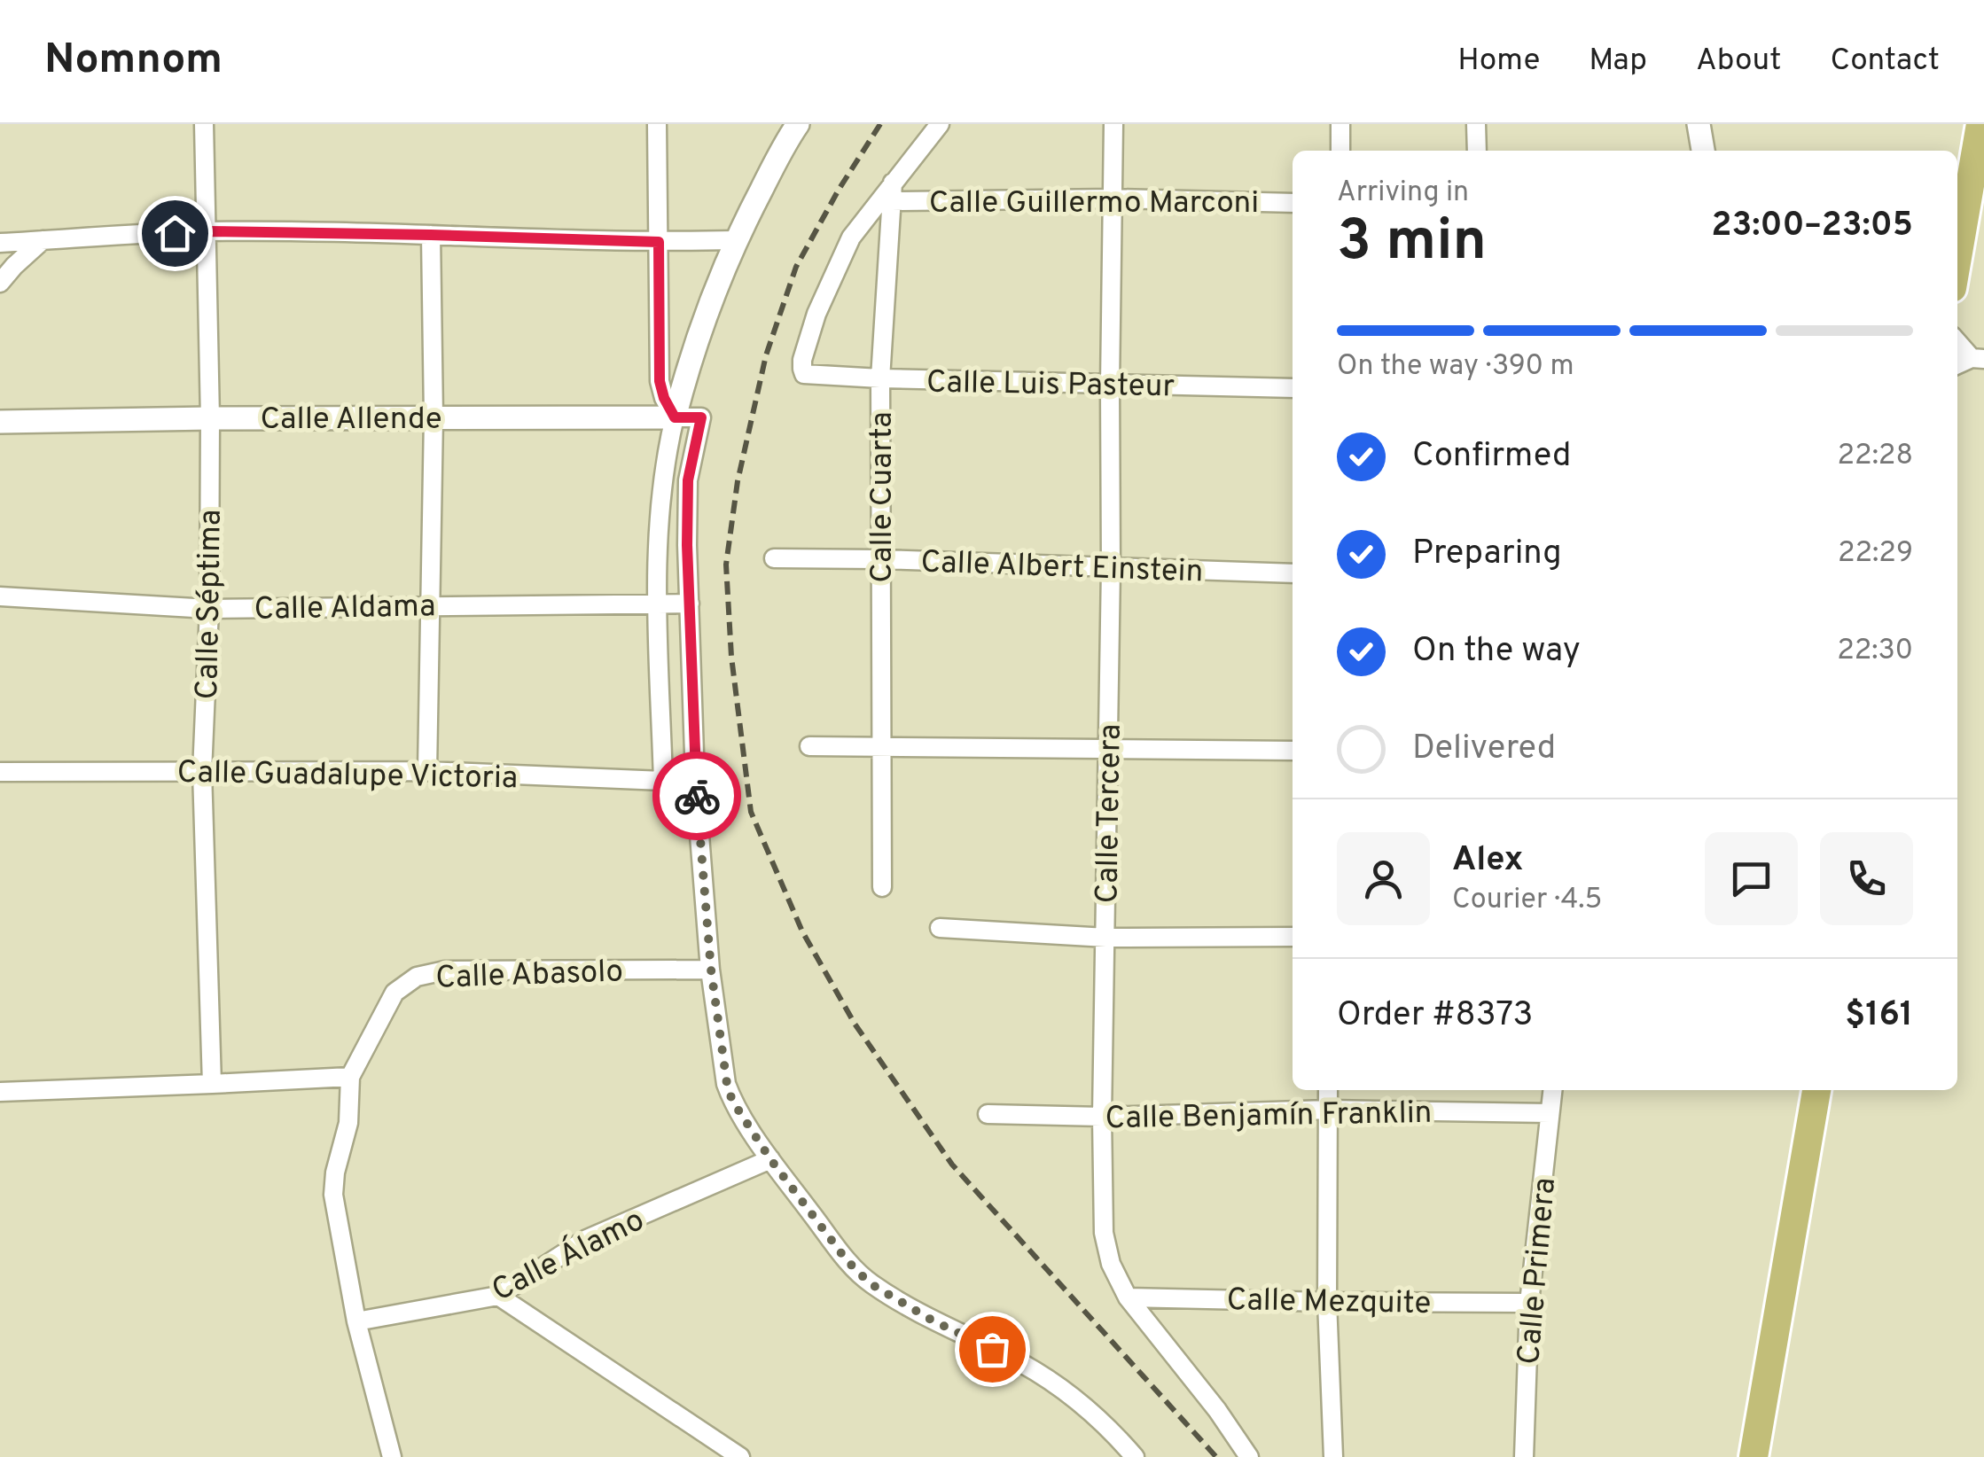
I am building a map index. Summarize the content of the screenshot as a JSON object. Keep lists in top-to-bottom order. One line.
{"streets":{"street":["Calle Guillermo Marconi","Calle Luis Pasteur","Calle Allende","Calle Cuarta","Calle Albert Einstein","Calle Séptima","Calle Aldama","Calle Guadalupe Victoria","Calle Tercera","Calle Abasolo","Calle Benjamín Franklin","Calle Álamo","Calle Primera","Calle Mezquite"]},"crossings":[["Calle Guillermo Marconi","Calle Luis Pasteur"],["Calle Guillermo Marconi","Calle Cuarta"],["Calle Guillermo Marconi","Calle Tercera"],["Calle Luis Pasteur","Calle Cuarta"],["Calle Luis Pasteur","Calle Tercera"],["Calle Allende","Calle Séptima"],["Calle Allende","Calle Aldama"],["Calle Cuarta","Calle Albert Einstein"],["Calle Albert Einstein","Calle Tercera"],["Calle Séptima","Calle Aldama"],["Calle Séptima","Calle Guadalupe Victoria"],["Calle Tercera","Calle Benjamín Franklin"],["Calle Tercera","Calle Mezquite"],["Calle Abasolo","Calle Álamo"],["Calle Benjamín Franklin","Calle Primera"],["Calle Primera","Calle Mezquite"]],"page":{"header":"Nomnom","nav":["Home","Map","About","Contact"],"heading":["3 min","Arriving in","23:00–23:05"],"panel":["Alex","Courier · 4.5","Order #8373","$161"],"bar":"On the way · 390 m","list":[["Confirmed","22:28"],["Preparing","22:29"],["On the way","22:30"],"Delivered"]}}
